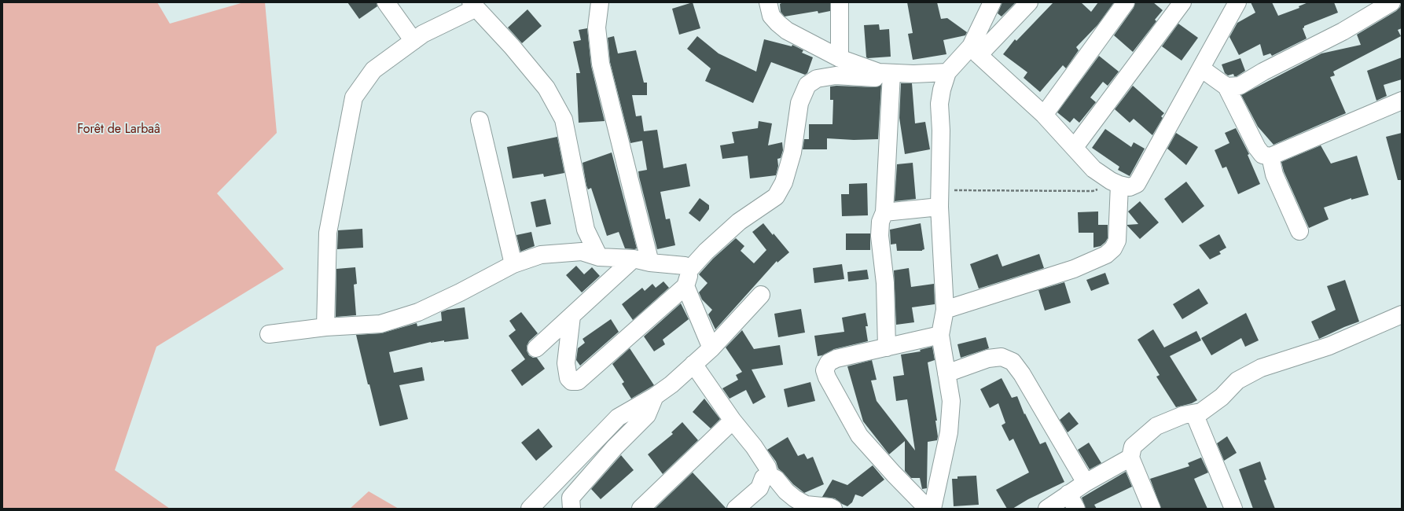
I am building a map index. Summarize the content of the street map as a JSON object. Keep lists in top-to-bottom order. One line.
{"parks":["Forêt de Larbaâ"]}
